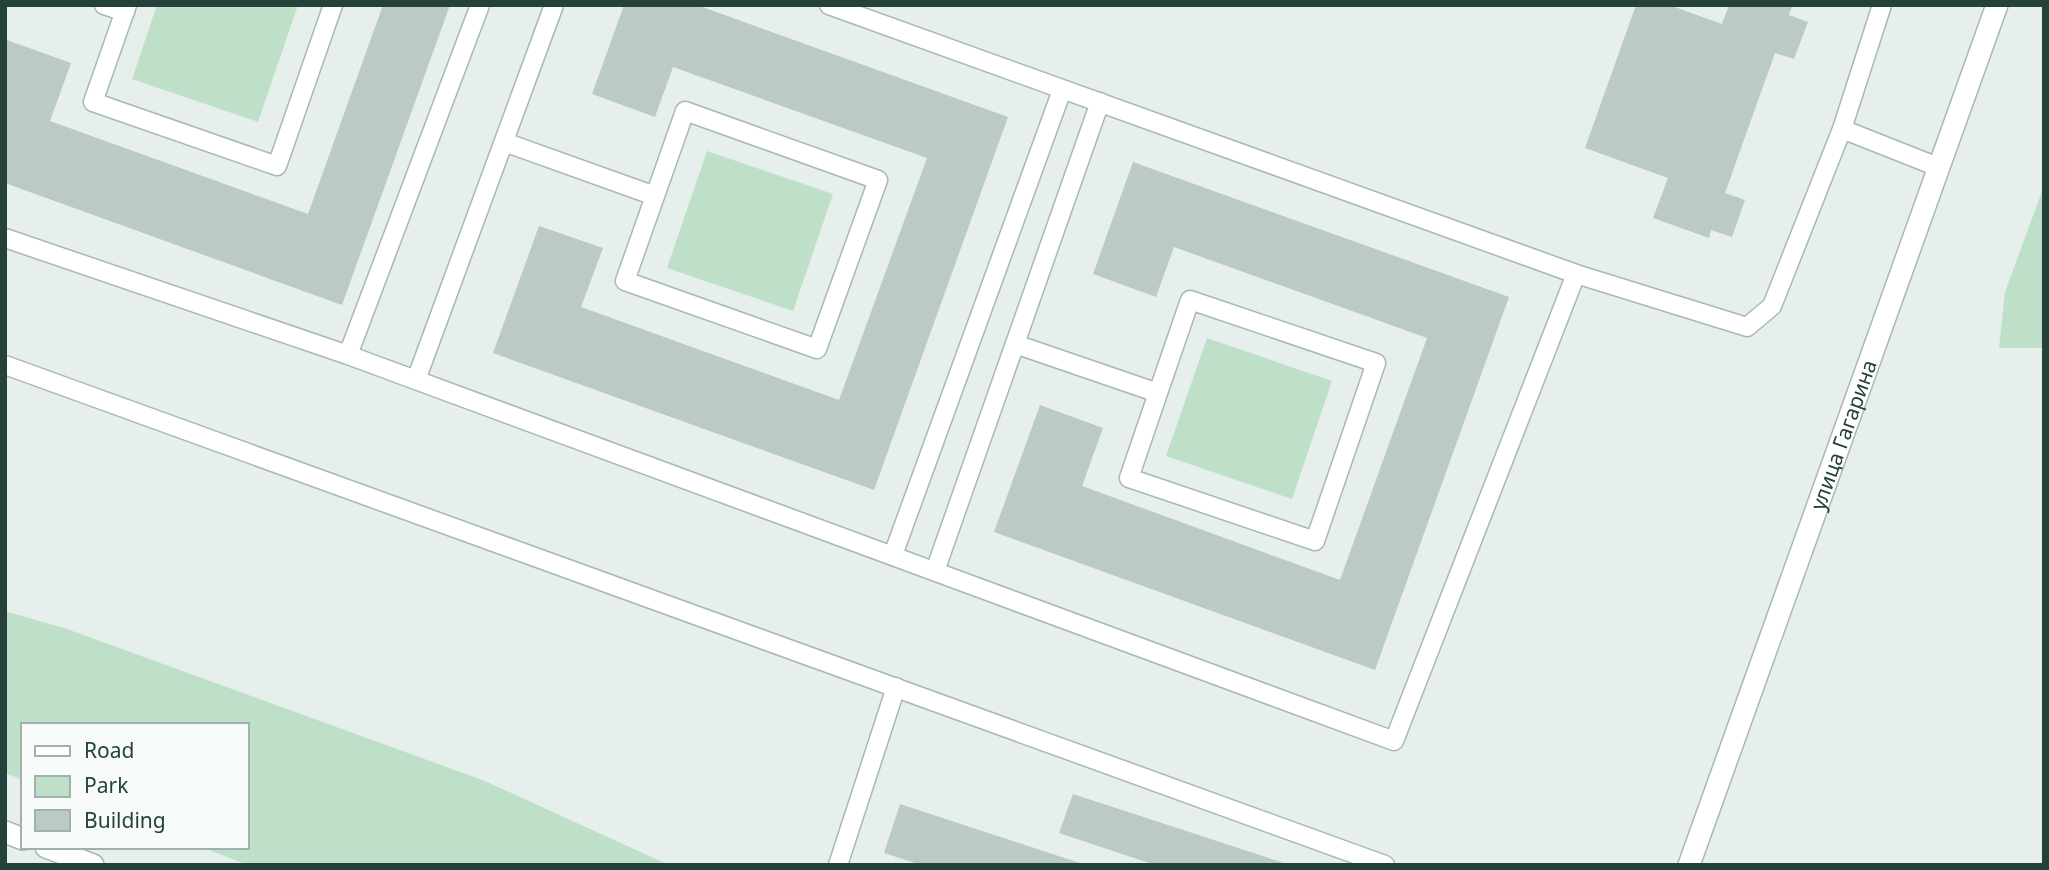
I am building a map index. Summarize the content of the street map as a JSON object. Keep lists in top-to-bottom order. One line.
{"streets":{"street":["улица Гагарина"]},"legend":["Road","Park","Building"]}
